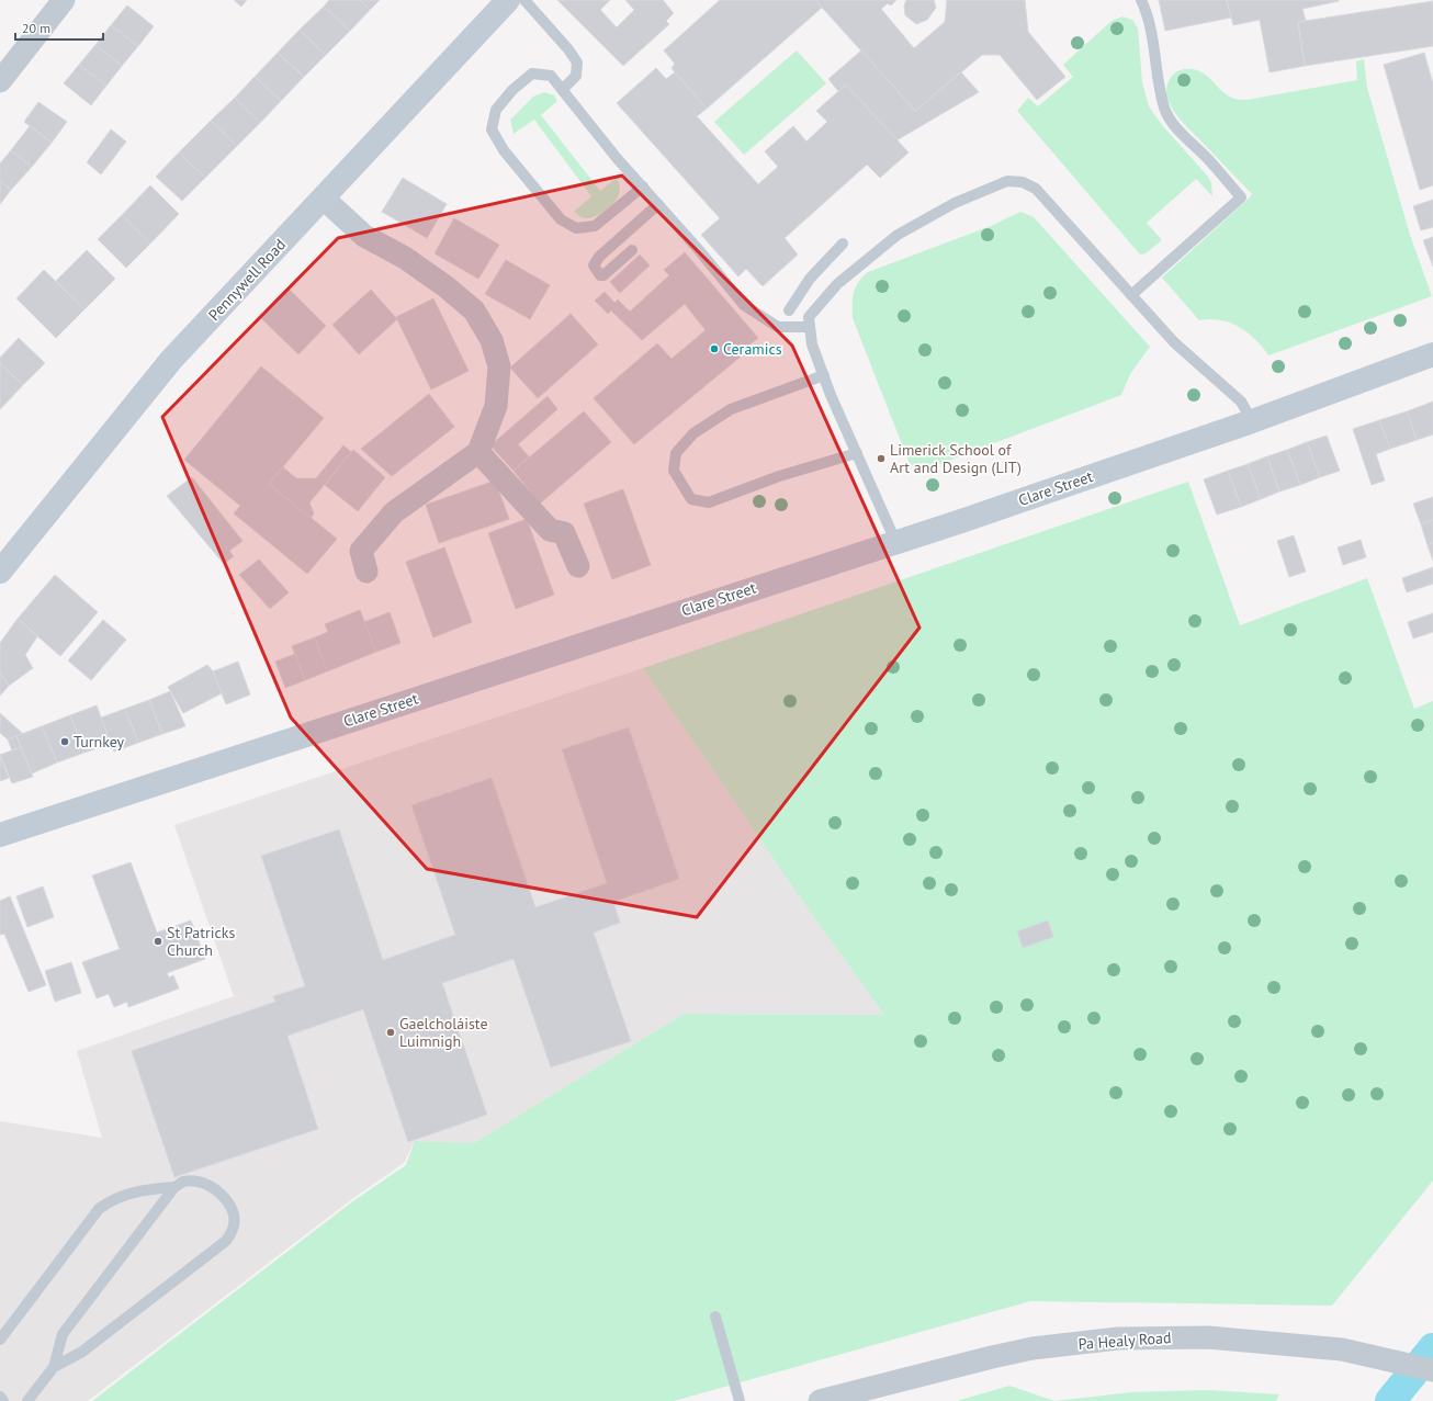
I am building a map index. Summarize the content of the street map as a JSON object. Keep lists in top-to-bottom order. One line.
{"streets":{"main road":["Pennywell Road","Clare Street"],"street":["Pa Healy Road"]},"places":["Ceramics","Limerick School of Art and Design (LIT)","Turnkey","St Patricks Church","Gaelcholáiste Luimnigh"],"scale_bar":"20 m"}
